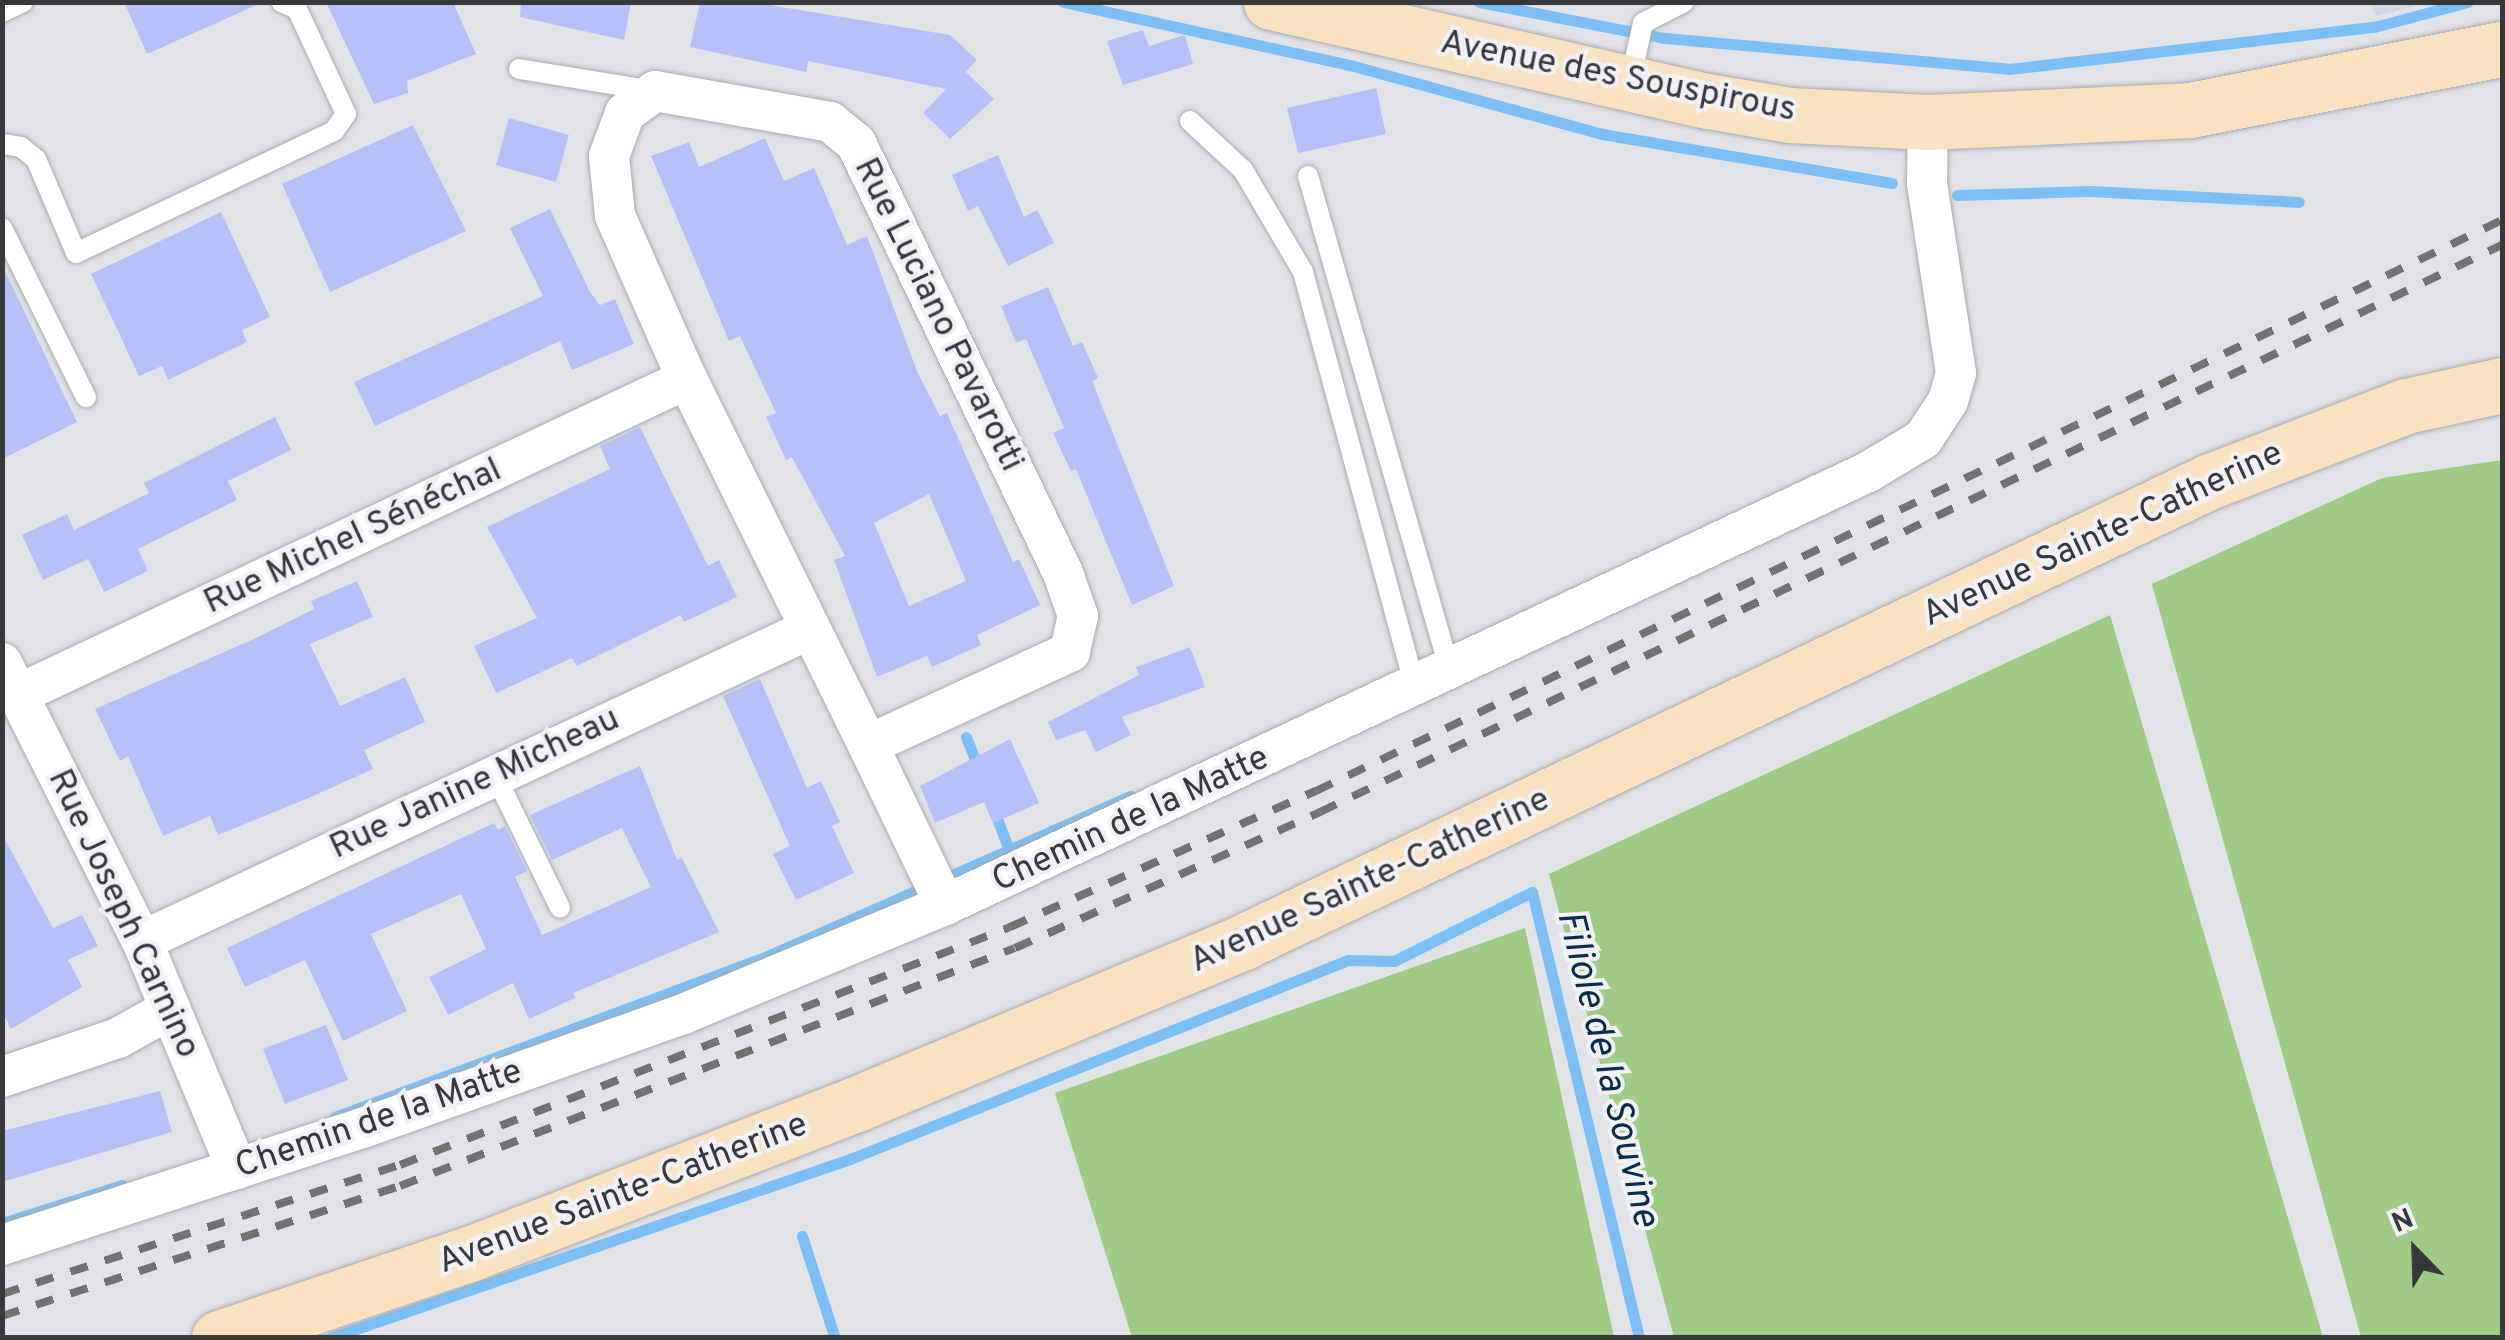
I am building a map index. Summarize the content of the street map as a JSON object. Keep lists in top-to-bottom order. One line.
{"streets":{"main road":["Avenue des Souspirous","Avenue Sainte-Catherine"],"street":["Rue Luciano Pavarotti","Rue Michel Sénéchal","Rue Janine Micheau","Chemin de la Matte","Rue Joseph Carnino"]},"crossings":[["Avenue des Souspirous","Chemin de la Matte"],["Rue Michel Sénéchal","Rue Joseph Carnino"],["Rue Janine Micheau","Rue Joseph Carnino"],["Chemin de la Matte","Rue Joseph Carnino"]],"water":["Filiole de la Souvine"],"north":"top left"}
